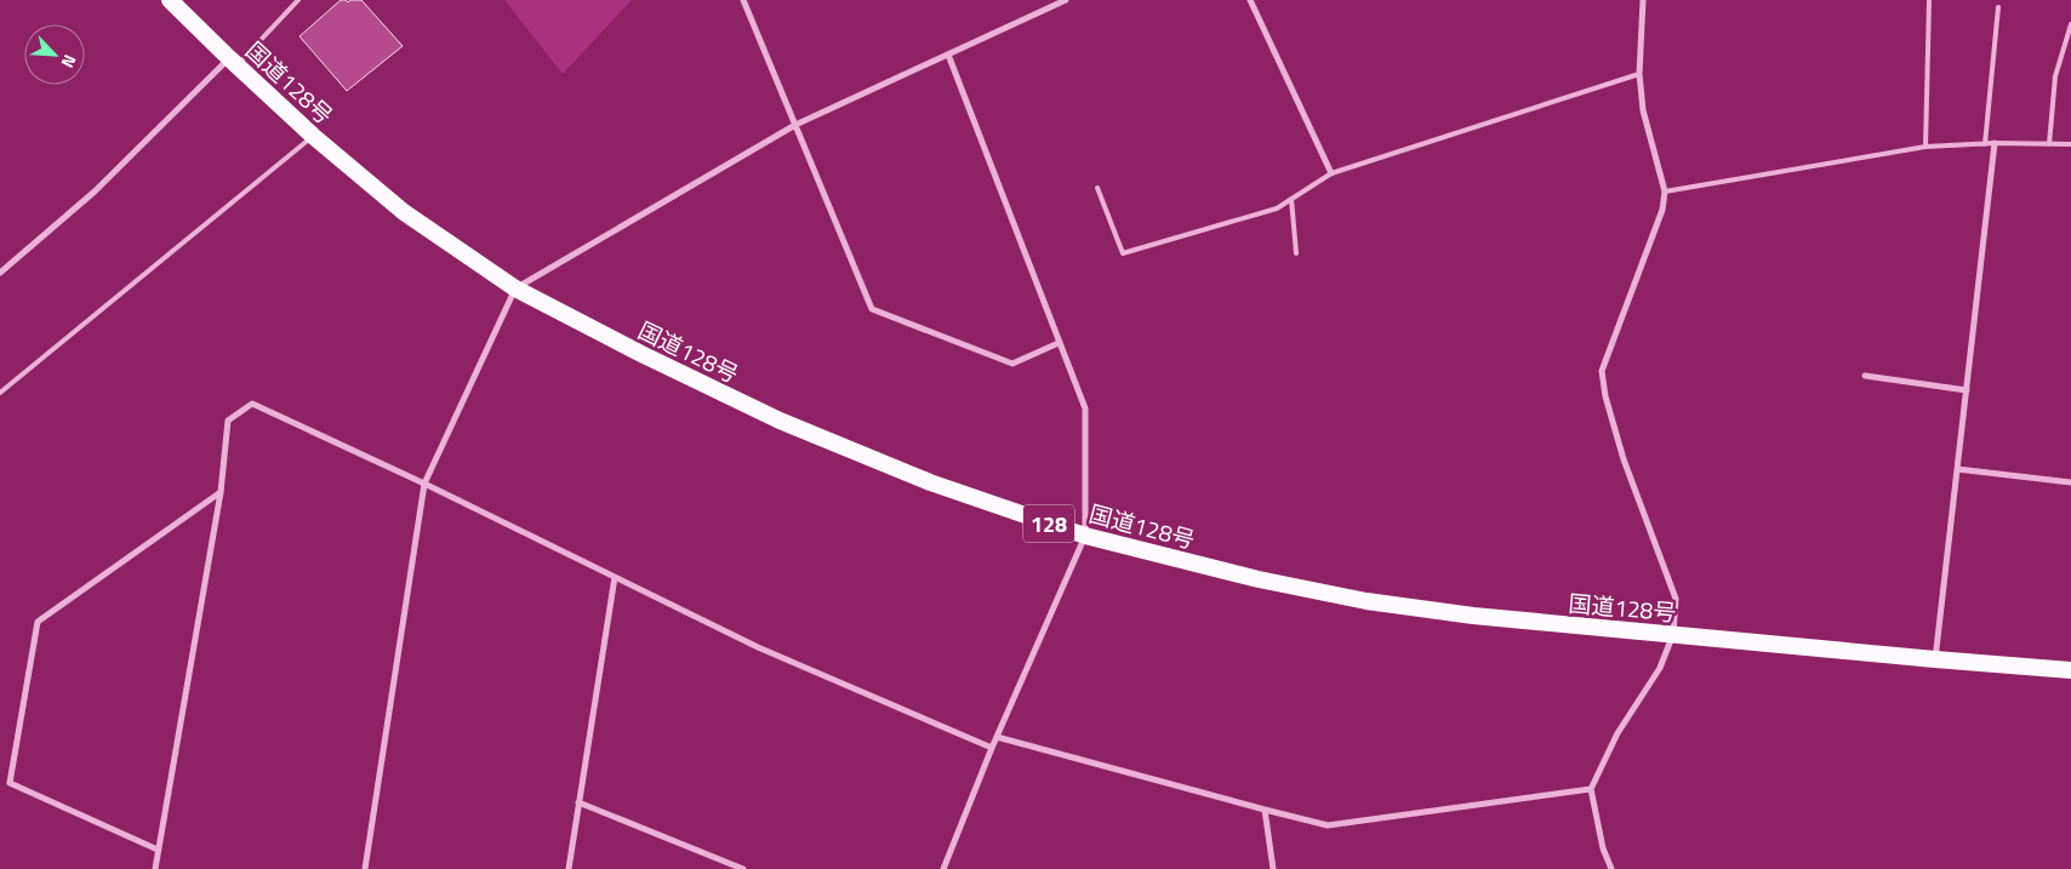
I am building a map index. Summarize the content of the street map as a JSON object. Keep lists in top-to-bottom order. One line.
{"streets":{"highway":["国道128号","128"]},"north":"bottom right"}
